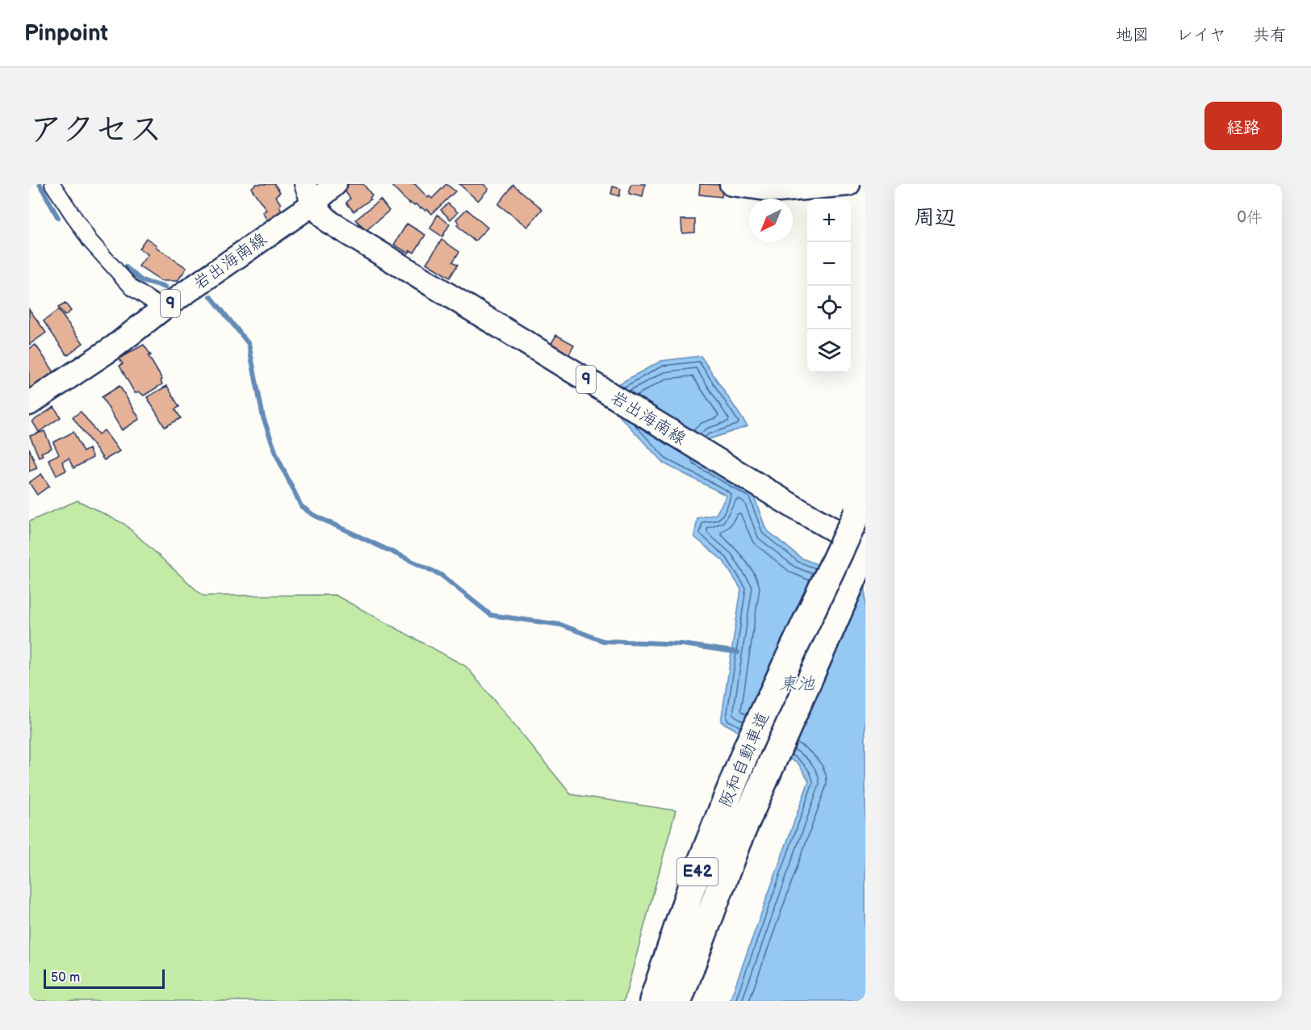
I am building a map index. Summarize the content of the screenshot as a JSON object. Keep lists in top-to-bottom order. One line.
{"streets":{"highway":["阪和自動車道","E42"],"main road":["岩出海南線","9"]},"crossings":[["岩出海南線","阪和自動車道"]],"water":["東池"],"scale_bar":"50 m","north":"bottom left","page":{"header":"Pinpoint","nav":["地図","レイヤ","共有"],"title":"アクセス","buttons":"経路","heading":["周辺","0件"],"map_buttons":["+","−"],"scale":"50 m"}}
